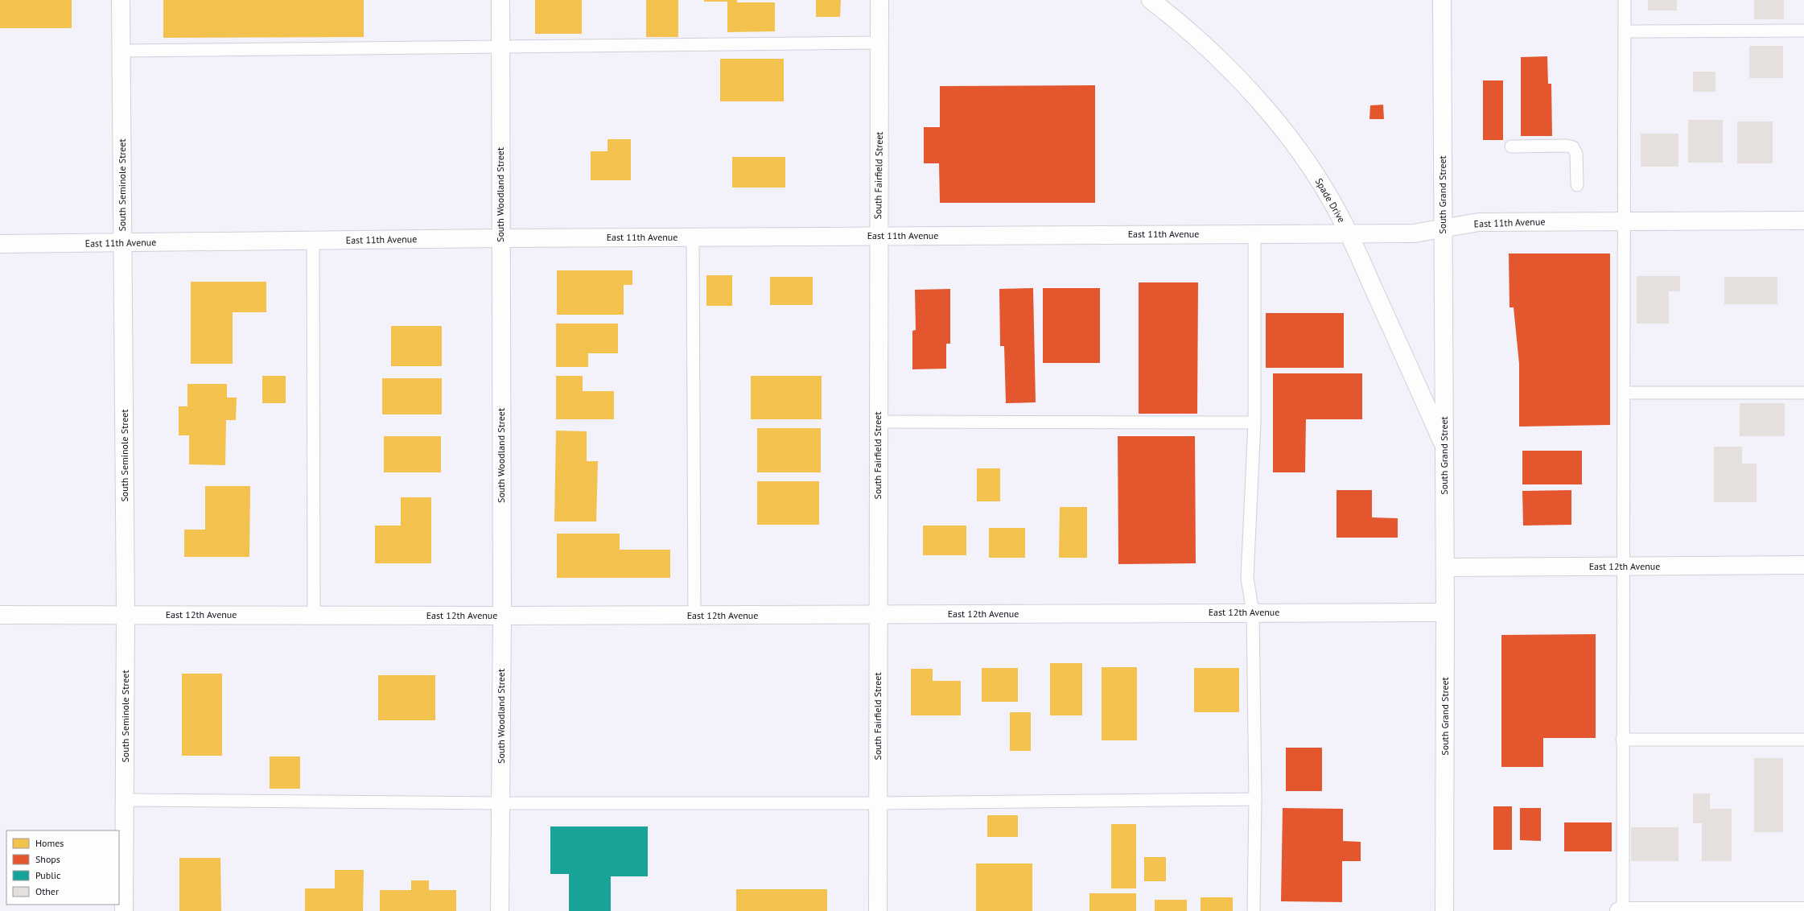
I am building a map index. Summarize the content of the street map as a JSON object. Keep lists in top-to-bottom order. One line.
{"streets":{"street":["South Fairfield Street","South Seminole Street","South Woodland Street","South Grand Street","Spade Drive","East 11th Avenue","East 12th Avenue"]},"crossings":[["South Fairfield Street","East 11th Avenue"],["South Fairfield Street","East 12th Avenue"],["South Seminole Street","East 11th Avenue"],["South Seminole Street","East 12th Avenue"],["South Woodland Street","East 11th Avenue"],["South Woodland Street","East 12th Avenue"],["South Grand Street","Spade Drive"],["South Grand Street","East 11th Avenue"],["South Grand Street","East 12th Avenue"],["Spade Drive","East 11th Avenue"]],"legend":["Homes","Shops","Public","Other"]}
